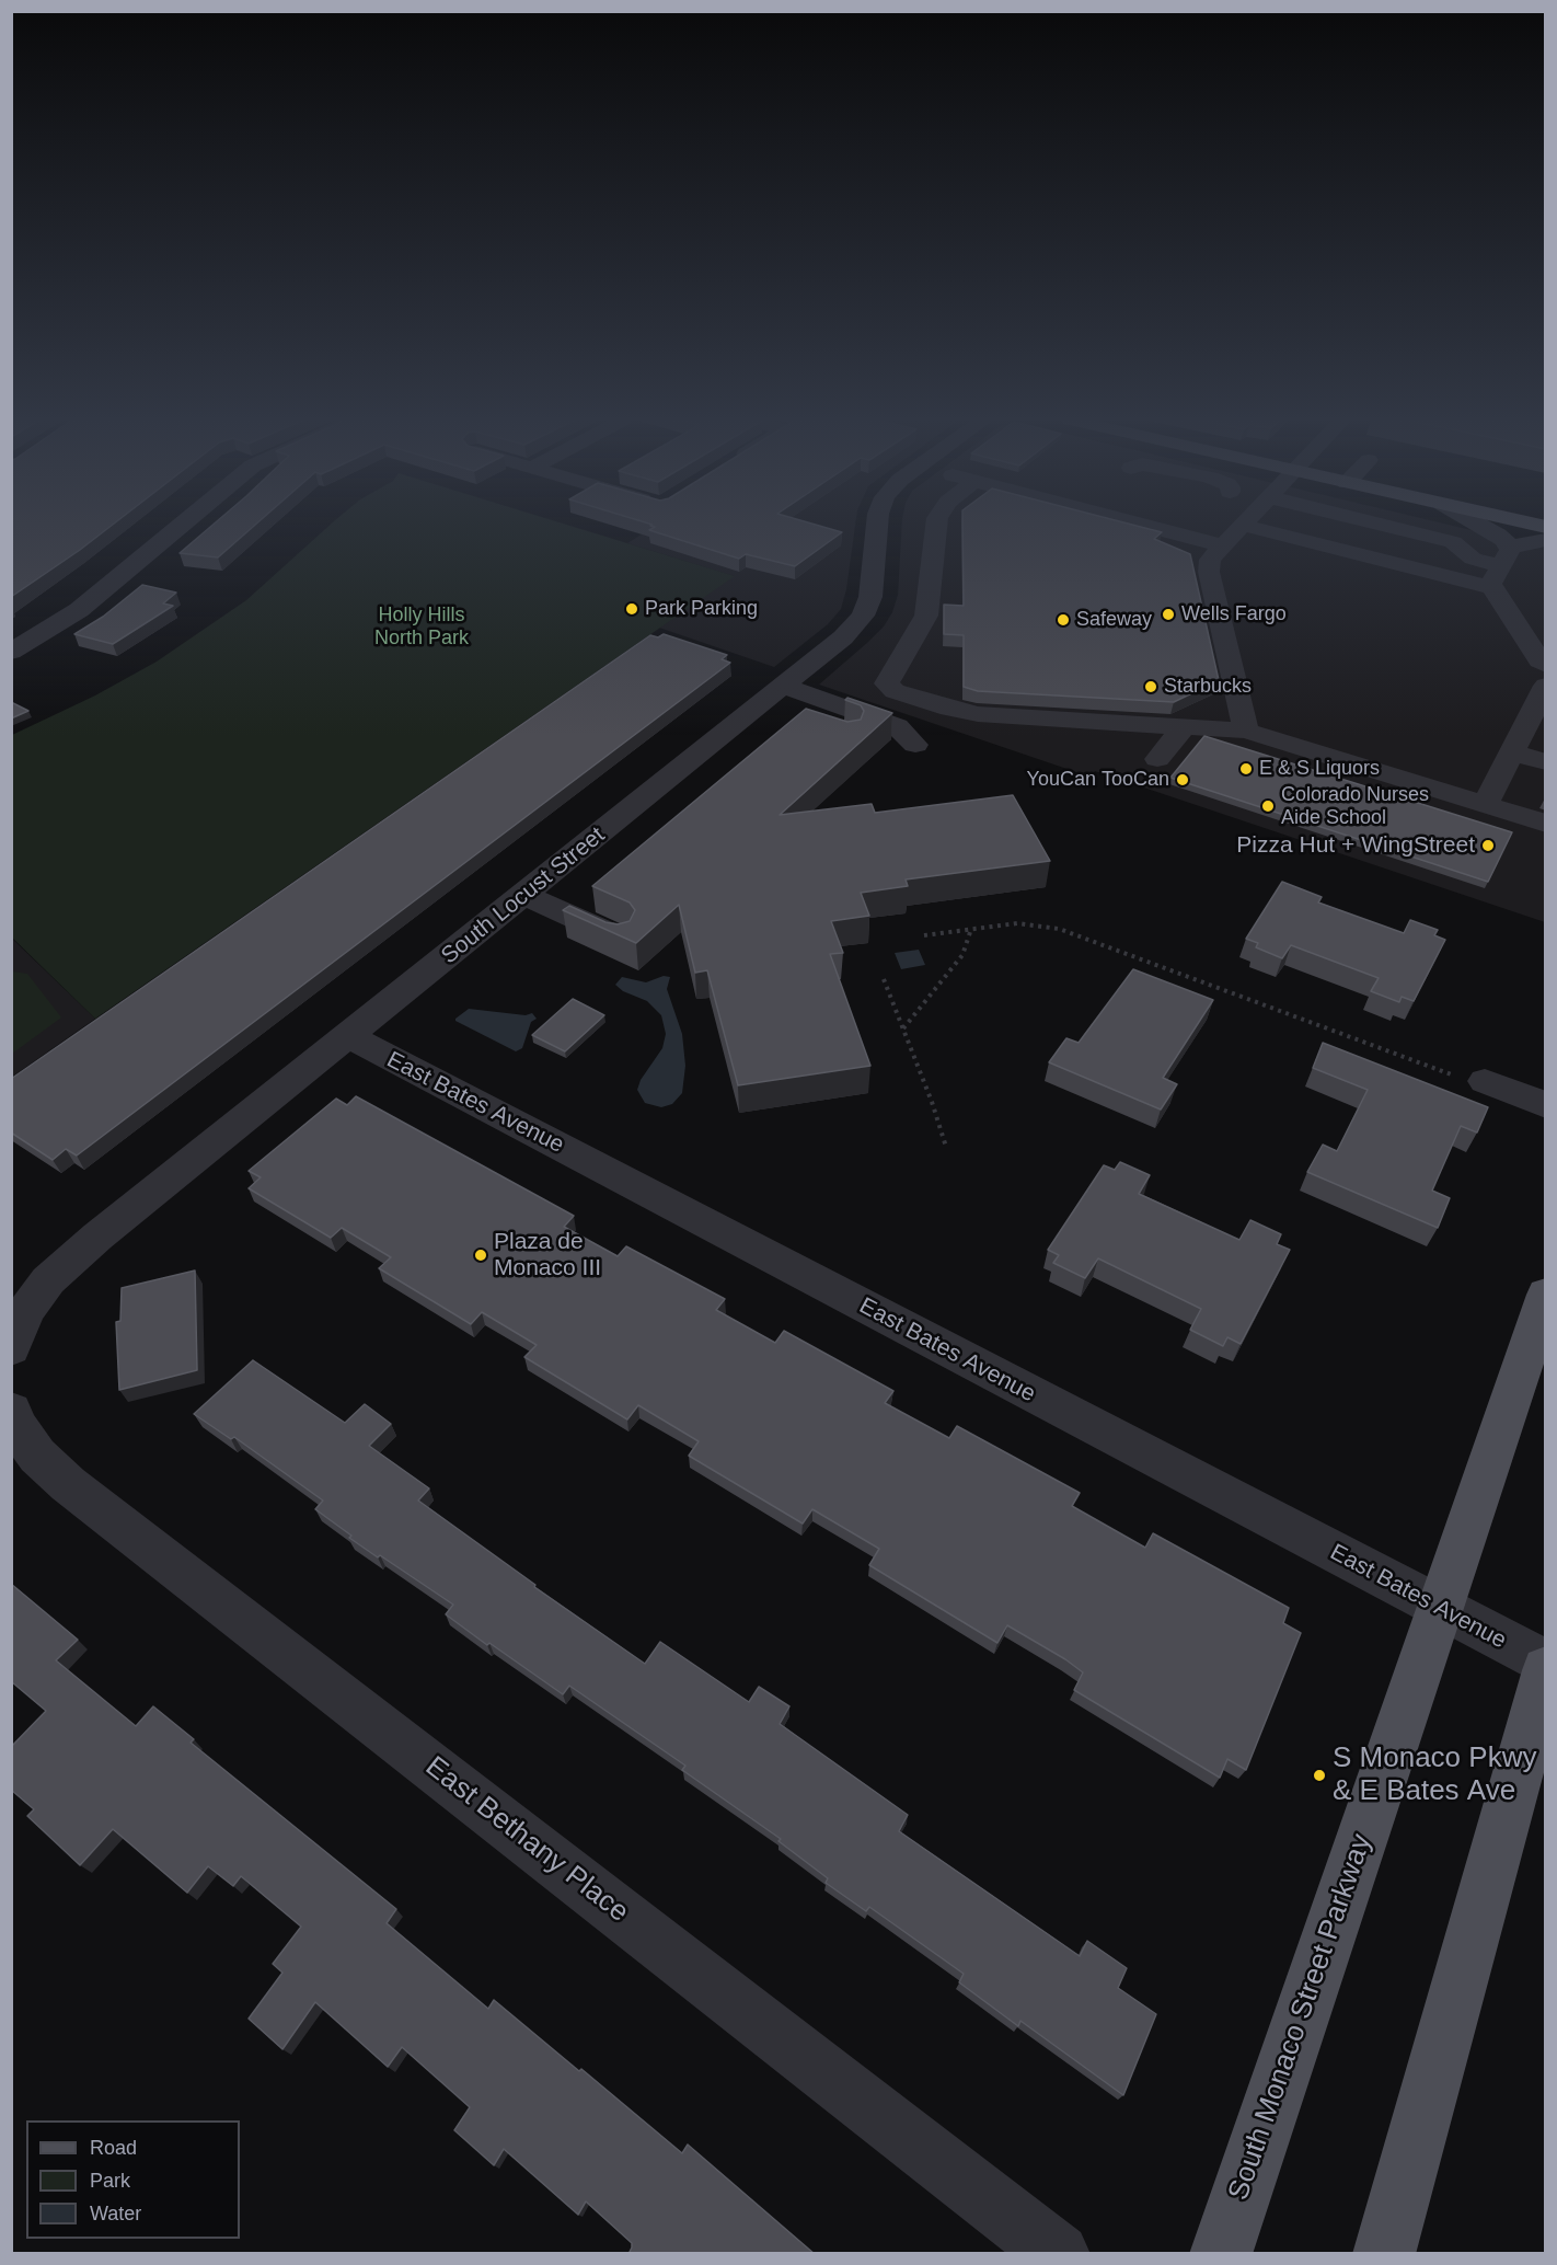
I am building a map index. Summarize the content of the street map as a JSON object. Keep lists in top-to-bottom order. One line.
{"streets":{"main road":["South Monaco Street Parkway"],"street":["South Locust Street","East Bates Avenue","East Bethany Place"]},"crossings":[["South Locust Street","East Bates Avenue"],["East Bates Avenue","South Monaco Street Parkway"]],"parks":["Holly Hills North Park"],"places":["Park Parking","Wells Fargo","Safeway","Starbucks","E & S Liquors","YouCan TooCan","Colorado Nurses Aide School","Pizza Hut + WingStreet","Plaza de Monaco III","S Monaco Pkwy & E Bates Ave"],"legend":["Road","Park","Water"]}
